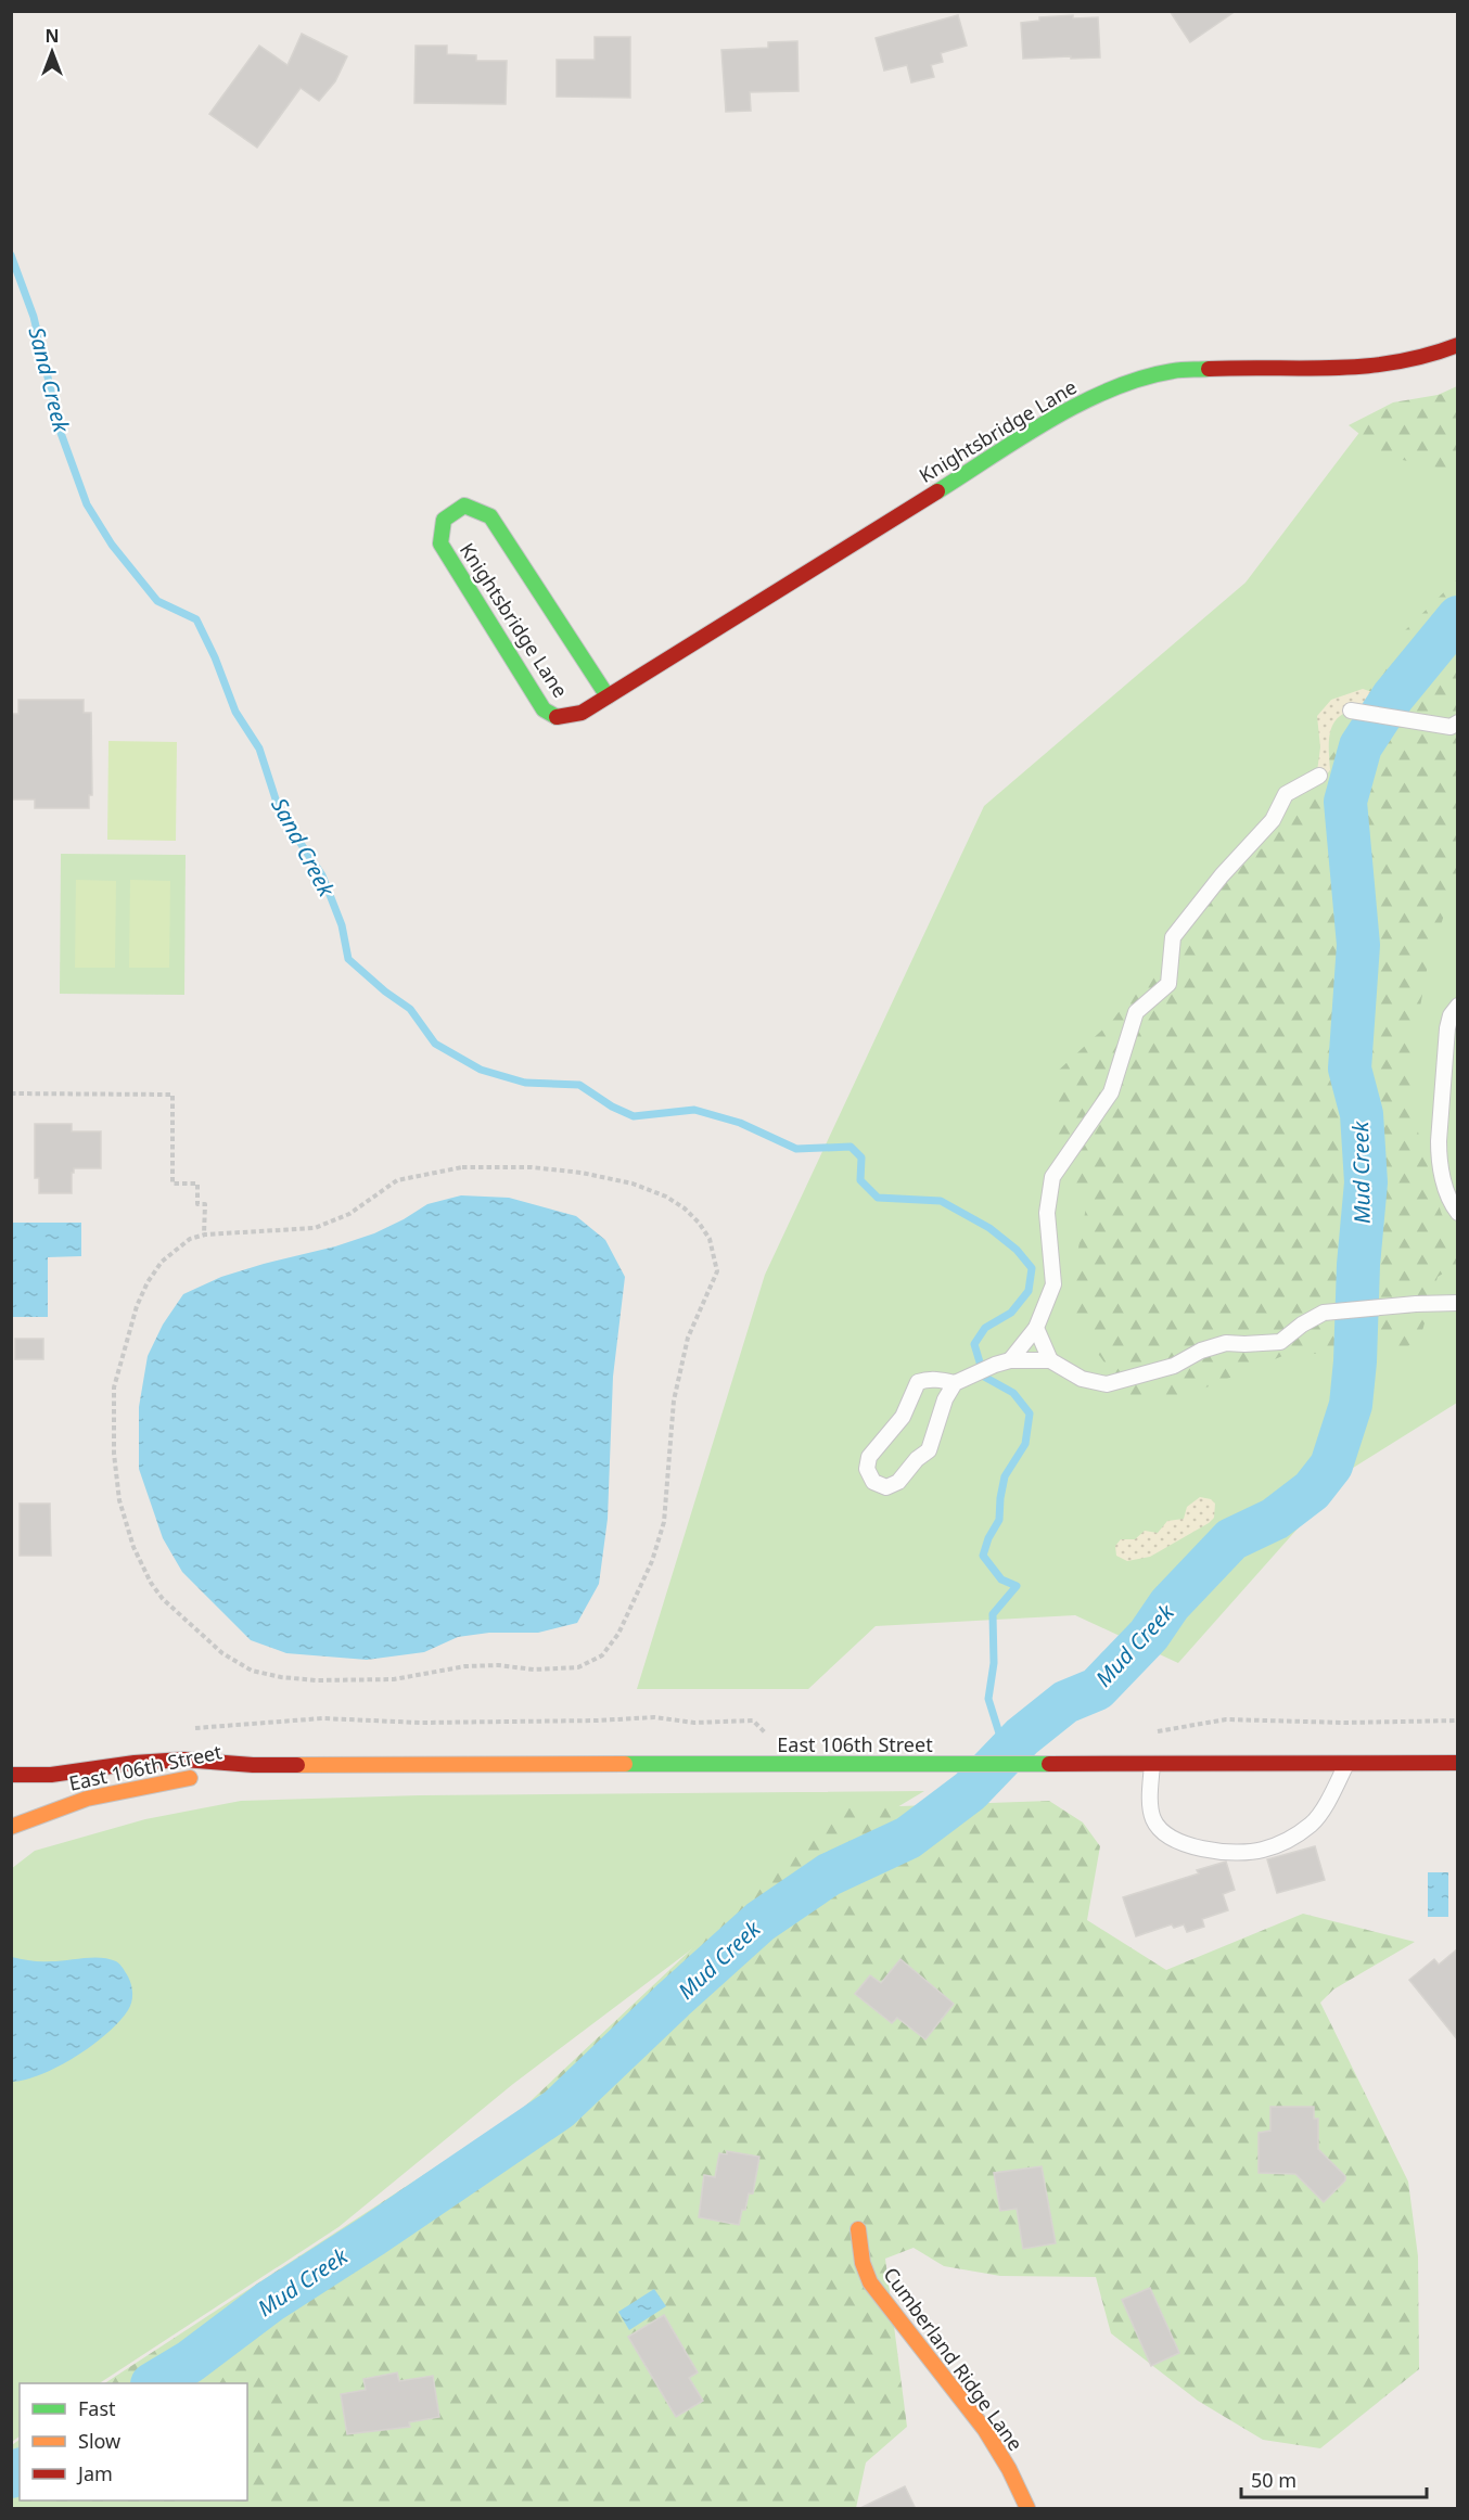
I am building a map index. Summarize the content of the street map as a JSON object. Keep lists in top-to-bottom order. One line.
{"streets":{"street":["Knightsbridge Lane","East 106th Street","Cumberland Ridge Lane"]},"water":["Sand Creek","Mud Creek"],"legend":["Fast","Slow","Jam"],"scale_bar":"50 m","north":"top"}
